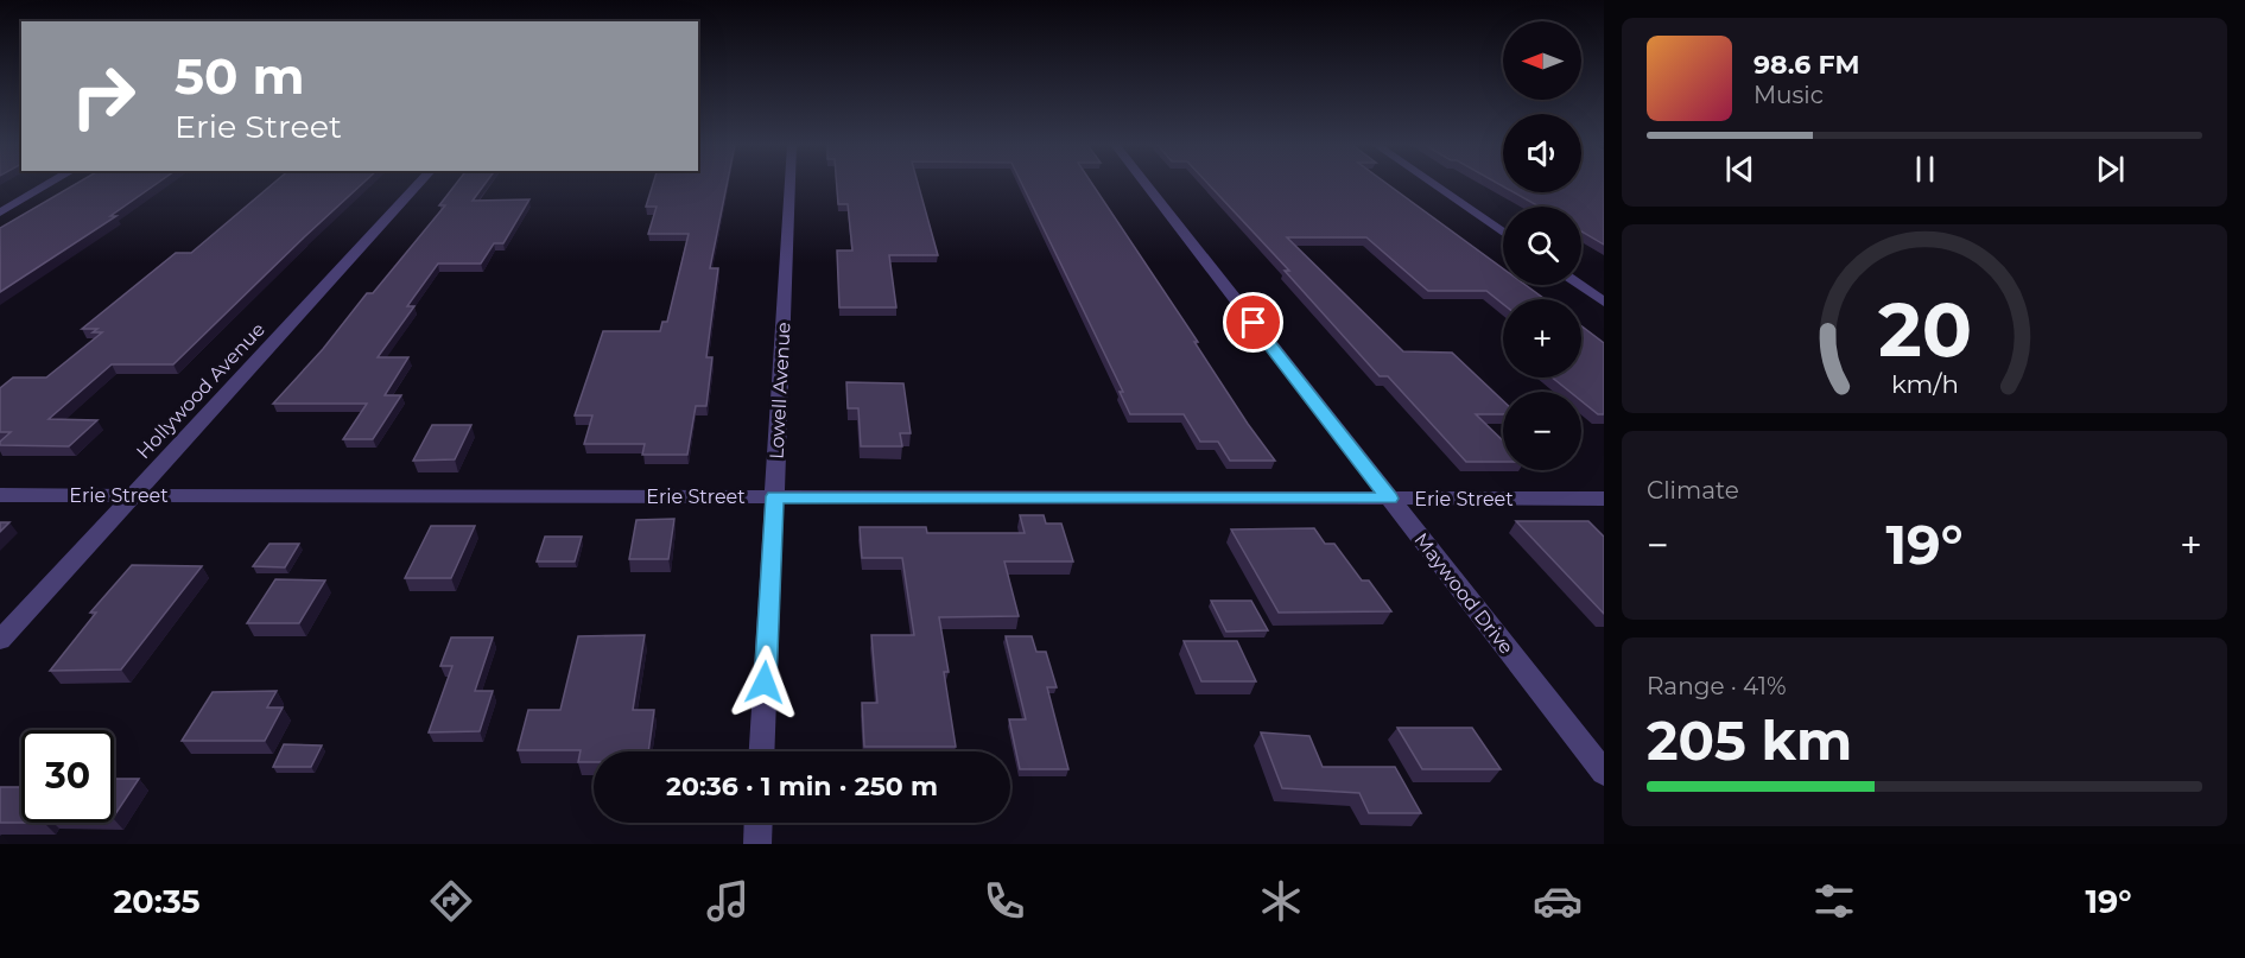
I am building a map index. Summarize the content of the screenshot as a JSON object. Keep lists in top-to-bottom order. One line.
{"streets":{"street":["Hollywood Avenue","Lowell Avenue","Erie Street","Maywood Drive"]},"crossings":[["Hollywood Avenue","Erie Street"],["Lowell Avenue","Erie Street"],["Erie Street","Maywood Drive"]],"north":"left","page":{"map_buttons":["+","−"],"turn":["50 m","Erie Street"],"song":["98.6 FM","Music"],"tile":["Climate",["Range · 41%","205 km"]],"heat":["−","19°","+"],"limit":"30","trip":"20:36 · 1 min · 250 m","tabs":["20:35","19°"],"gauge":["20","km/h"]}}
